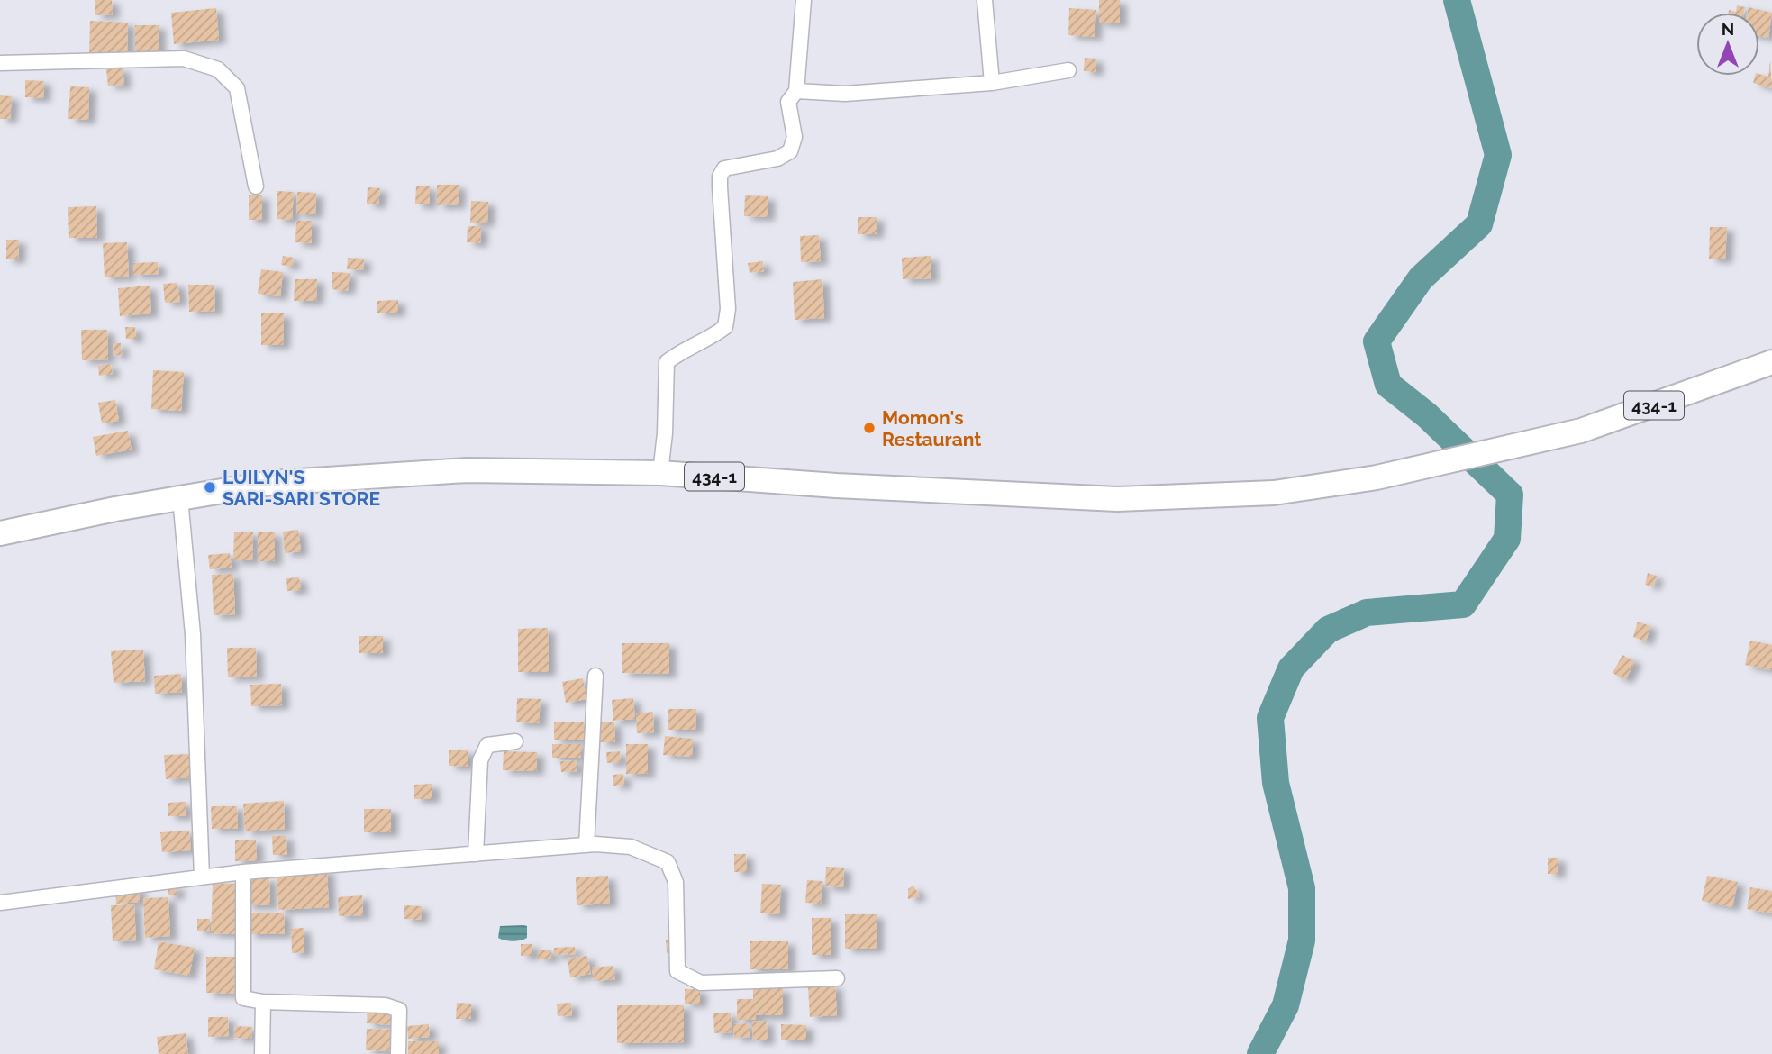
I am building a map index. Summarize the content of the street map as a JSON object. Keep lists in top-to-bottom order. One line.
{"streets":{"main road":["434-1"]},"places":["Momon's Restaurant","LUILYN'S SARI-SARI STORE"],"north":"top"}
